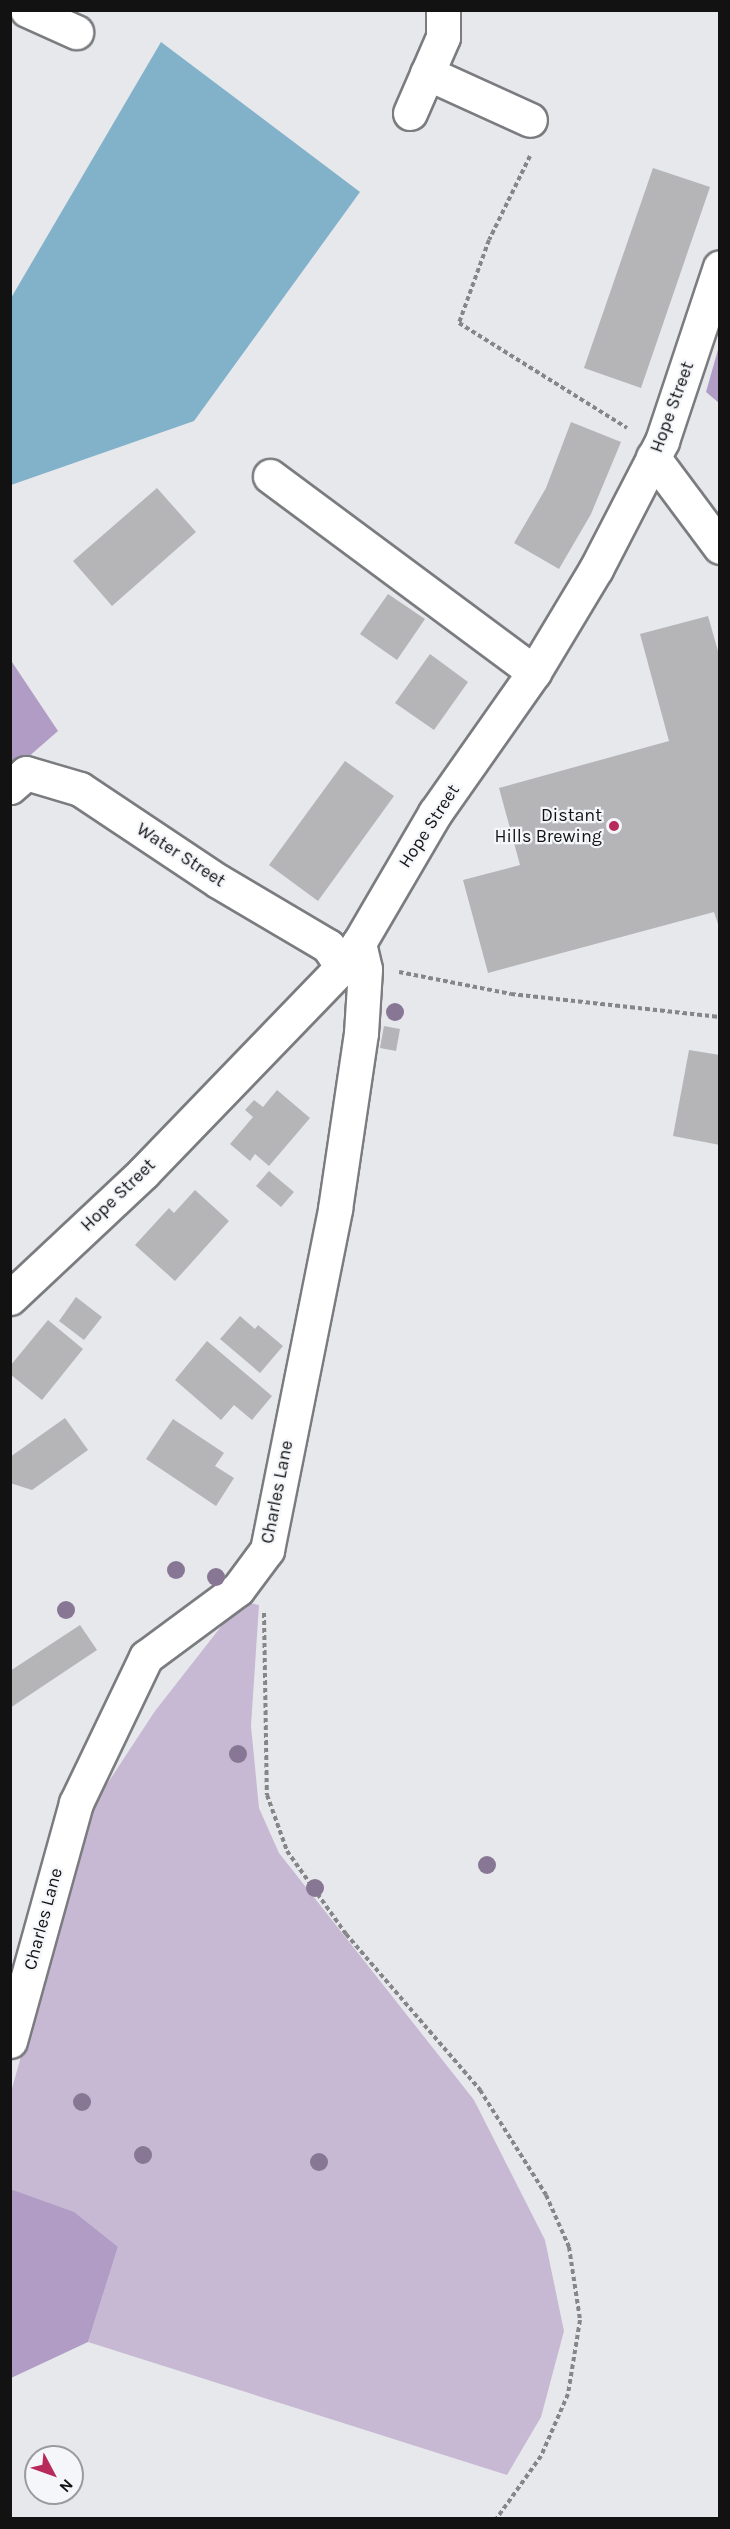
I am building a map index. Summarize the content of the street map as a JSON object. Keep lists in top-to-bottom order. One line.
{"streets":{"street":["Hope Street","Water Street","Charles Lane"]},"crossings":[["Hope Street","Water Street"],["Hope Street","Charles Lane"],["Water Street","Charles Lane"]],"places":["Distant Hills Brewing"],"north":"bottom right"}
